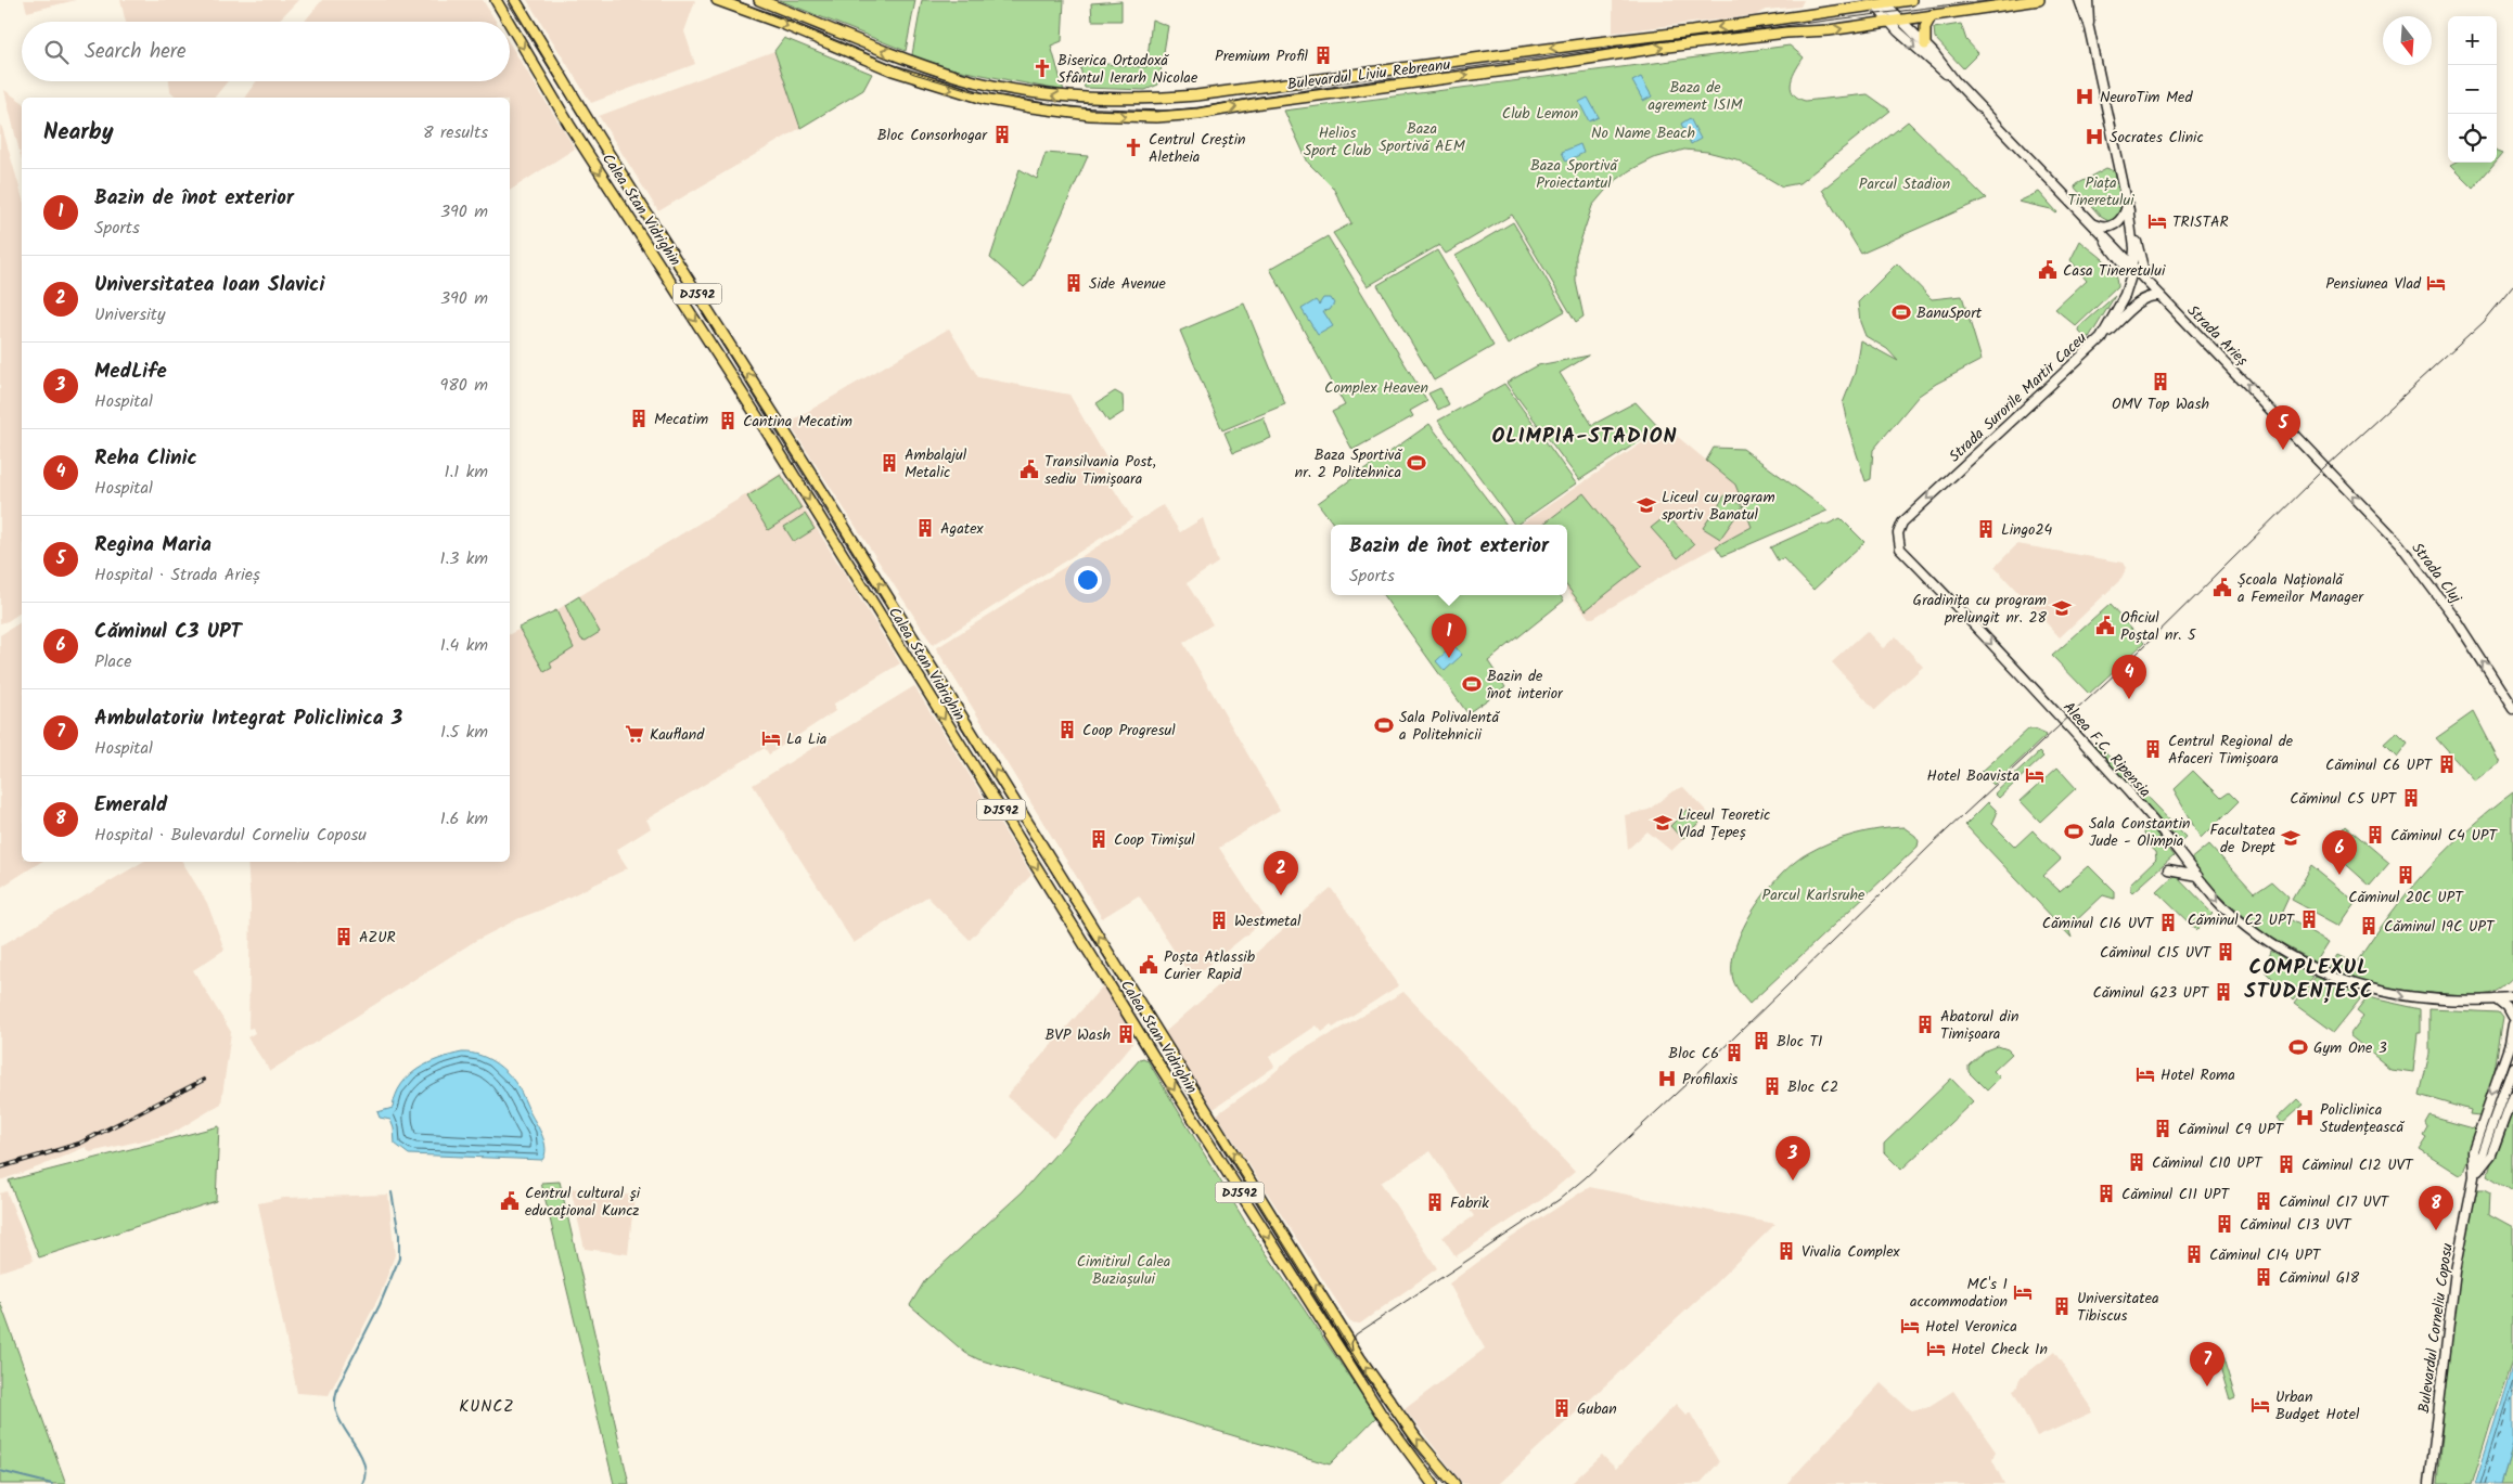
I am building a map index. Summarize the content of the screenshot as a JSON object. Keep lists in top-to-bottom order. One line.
{"streets":{"main road":["Bulevardul Liviu Rebreanu","Calea Stan Vidrighin","DJ592","Strada Arieș","Strada Surorile Martir Caceu","Strada Cluj","Aleea F.C. Ripensia","Bulevardul Corneliu Coposu"]},"crossings":[["Bulevardul Liviu Rebreanu","Strada Arieș"],["Strada Arieș","Strada Surorile Martir Caceu"],["Strada Arieș","Strada Cluj"],["Strada Surorile Martir Caceu","Aleea F.C. Ripensia"]],"one_way":["Strada Surorile Martir Caceu","Strada Cluj","Aleea F.C. Ripensia"],"districts":["OLIMPIA-STADION","COMPLEXUL STUDENȚESC","KUNCZ"],"parks":["Baza de agrement ISIM","Club Lemon","Baza Sportivă AEM","Helios Sport Club","No Name Beach","Baza Sportivă Proiectantul","Piața Tineretului","Parcul Stadion","Complex Heaven","Parcul Karlsruhe","Cimitirul Calea Buziașului"],"places":{"building":["Premium Profil","Bloc Consorhogar","Side Avenue","OMV Top Wash","Mecatim","Cantina Mecatim","Ambalajul Metalic","Agatex","Lingo24","Coop Progresul","Centrul Regional de Afaceri Timișoara","Căminul C6 UPT","Căminul C5 UPT","Căminul C4 UPT","Coop Timișul","Căminul 20C UPT","Căminul C2 UPT","Westmetal","Căminul C16 UVT","Căminul 19C UPT","AZUR","Căminul C15 UVT","Căminul G23 UPT","Abatorul din Timișoara","BVP Wash","Bloc T1","Bloc C6","Bloc C2","Căminul C9 UPT","Căminul C10 UPT","Căminul C12 UVT","Căminul C11 UPT","Căminul C17 UVT","Fabrik","Căminul C13 UVT","Vivalia Complex","Căminul C14 UPT","Căminul G18","Universitatea Tibiscus","Guban"],"church":["Biserica Ortodoxă Sfântul Ierarh Nicolae","Centrul Creștin Aletheia"],"hospital":["NeuroTim Med","Socrates Clinic","Profilaxis","Policlinica Studențească"],"hotel":["TRISTAR","Pensiunea Vlad","La Lia","Hotel Boavista","Hotel Roma","MC's 1 accommodation","Hotel Veronica","Hotel Check In","Urban Budget Hotel"],"public building":["Casa Tineretului","Transilvania Post, sediu Timișoara","Școala Națională a Femeilor Manager","Oficiul Poștal nr. 5","Poșta Atlassib Curier Rapid","Centrul cultural şi educaţional Kuncz"],"sports":["BanuSport","Baza Sportivă nr. 2 Politehnica","Bazin de înot interior","Sala Polivalentă a Politehnicii","Sala Constantin Jude - Olimpia","Gym One 3"],"school or university":["Liceul cu program sportiv Banatul","Gradinița cu program prelungit nr. 28","Liceul Teoretic Vlad Țepeș","Facultatea de Drept"],"supermarket":["Kaufland"]},"north":"bottom","page":{"map_buttons":["+","−"],"search":"Search here","heading":["Nearby","8 results"],"list":[{"mark":"1","name":"Bazin de înot exterior","note":"Sports","value":"390 m"},{"mark":"2","name":"Universitatea Ioan Slavici","note":"University","value":"390 m"},{"mark":"3","name":"MedLife","note":"Hospital","value":"980 m"},{"mark":"4","name":"Reha Clinic","note":"Hospital","value":"1.1 km"},{"mark":"5","name":"Regina Maria","note":"Hospital · Strada Arieș","value":"1.3 km"},{"mark":"6","name":"Căminul C3 UPT","note":"Place","value":"1.4 km"},{"mark":"7","name":"Ambulatoriu Integrat Policlinica 3","note":"Hospital","value":"1.5 km"},{"mark":"8","name":"Emerald","note":"Hospital · Bulevardul Corneliu Coposu","value":"1.6 km"}],"pins":["5","1","4","6","2","3","8","7"],"popup":["Bazin de înot exterior","Sports"]}}
